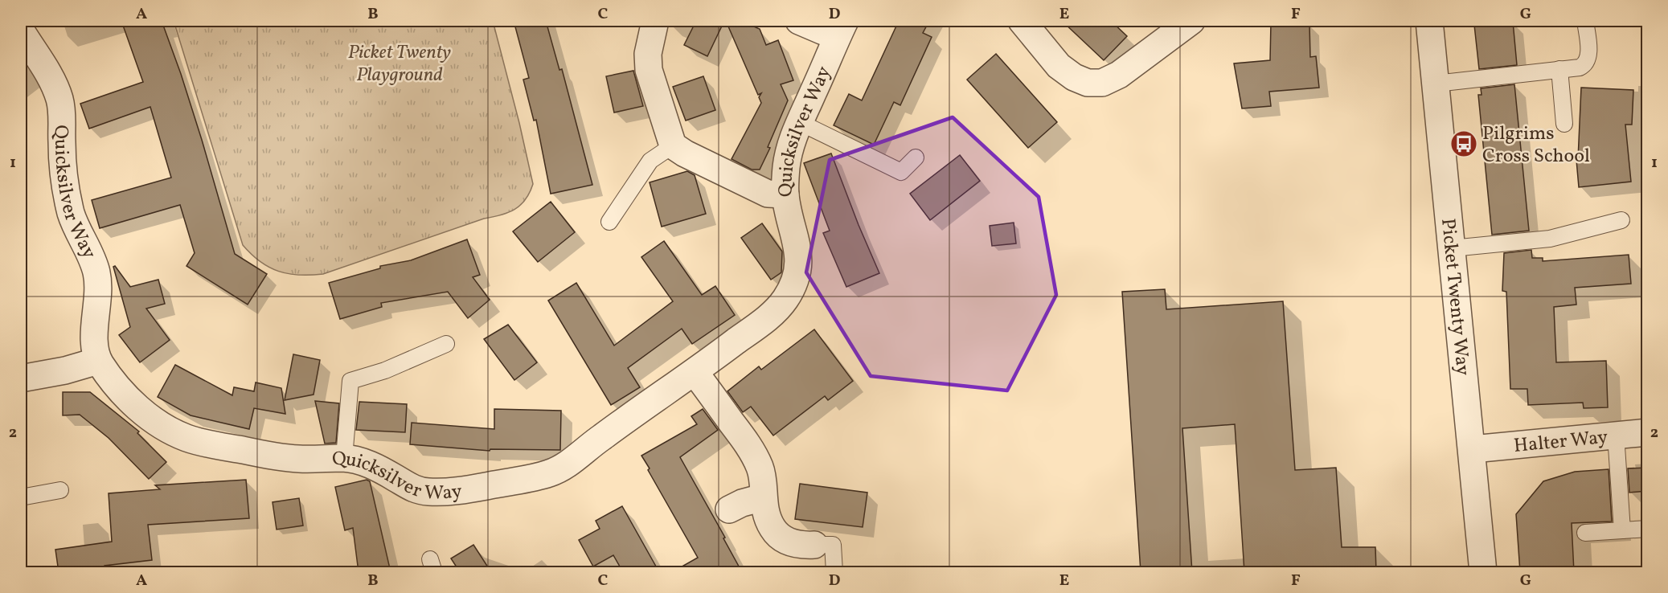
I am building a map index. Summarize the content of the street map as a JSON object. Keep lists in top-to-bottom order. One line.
{"streets":{"street":["Quicksilver Way","Picket Twenty Way","Halter Way"]},"crossings":[["Picket Twenty Way","Halter Way"]],"parks":["Picket Twenty Playground"],"places":{"bus stop":["Pilgrims Cross School"]},"grid":{"columns":["A","B","C","D","E","F","G"],"rows":["1","2"]}}
